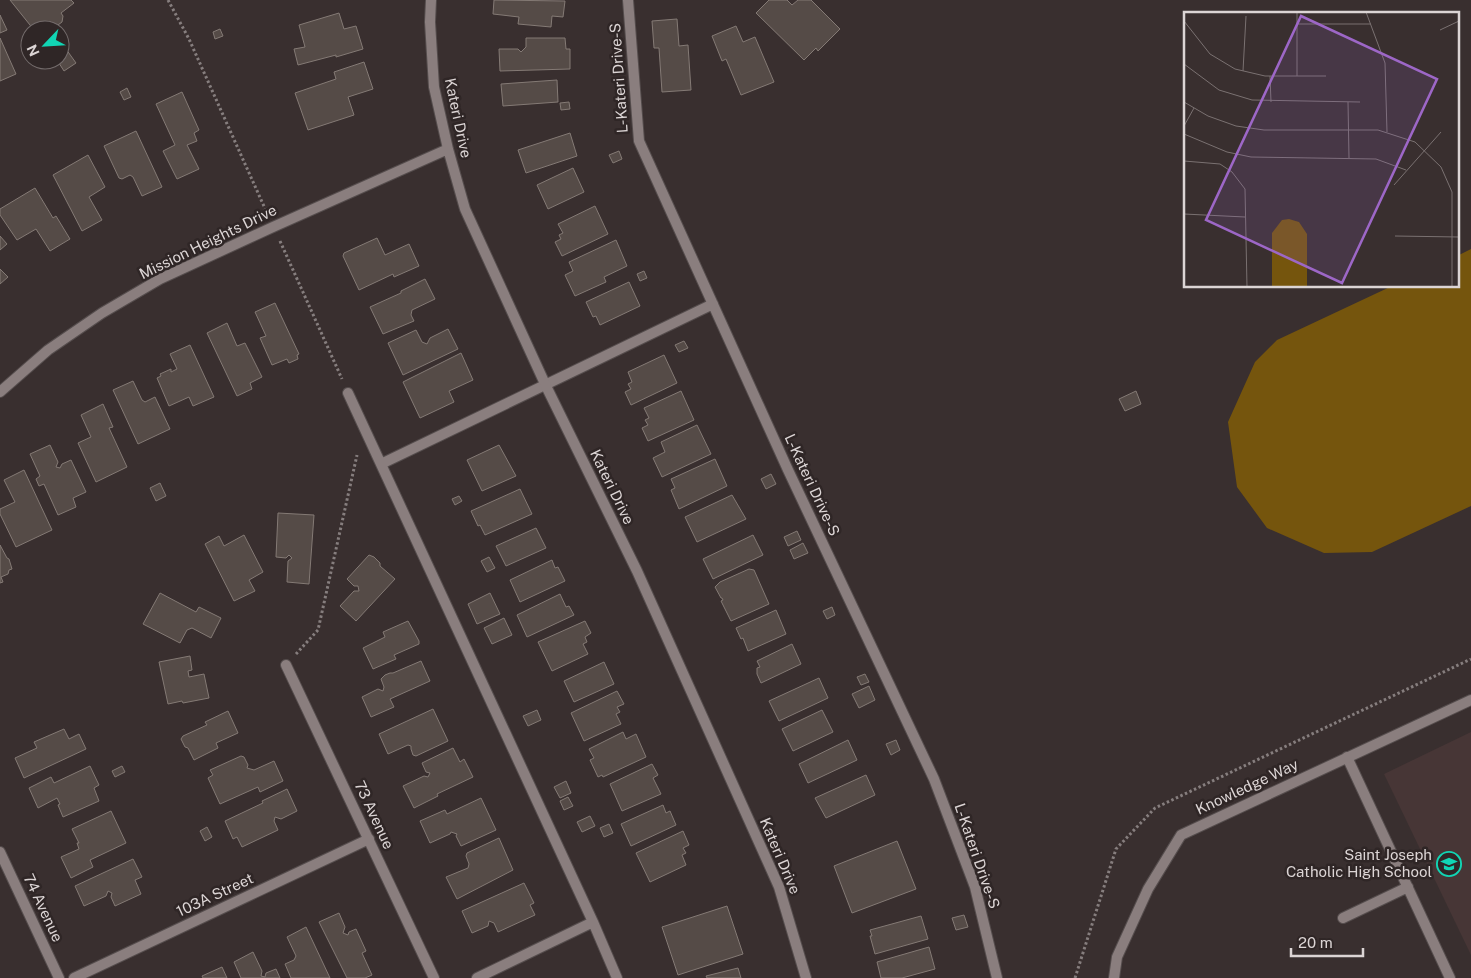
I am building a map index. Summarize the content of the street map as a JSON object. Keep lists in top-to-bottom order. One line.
{"streets":{"street":["L-Kateri Drive-S","Kateri Drive","Mission Heights Drive","Knowledge Way","73 Avenue","103A Street","74 Avenue"]},"crossings":[["Kateri Drive","Mission Heights Drive"],["73 Avenue","103A Street"]],"places":{"school or university":["Saint Joseph Catholic High School"]},"scale_bar":"20 m","north":"bottom left"}
